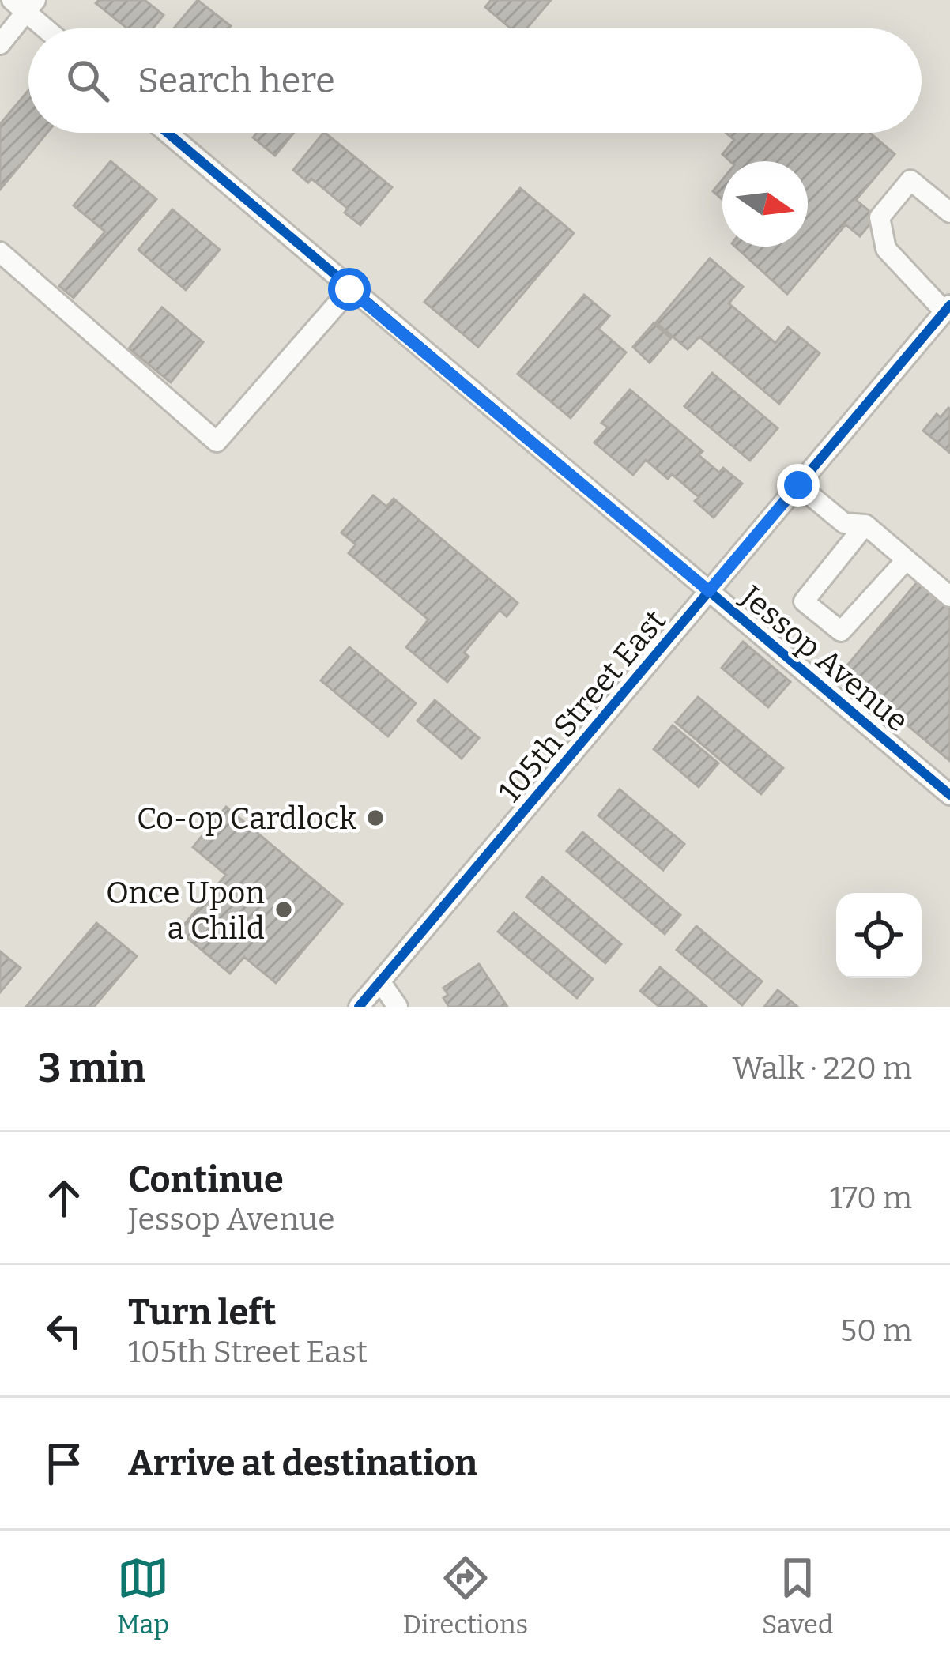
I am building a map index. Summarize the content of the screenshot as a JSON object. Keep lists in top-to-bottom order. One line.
{"streets":{"street":["Jessop Avenue","105th Street East"]},"crossings":[["Jessop Avenue","105th Street East"]],"places":["Co-op Cardlock","Once Upon a Child"],"north":"right","page":{"search":"Search here","heading":["3 min","Walk · 220 m"],"list":[["Continue","Jessop Avenue","170 m"],["Turn left","105th Street East","50 m"],"Arrive at destination"],"nav":["Map","Directions","Saved"]}}
